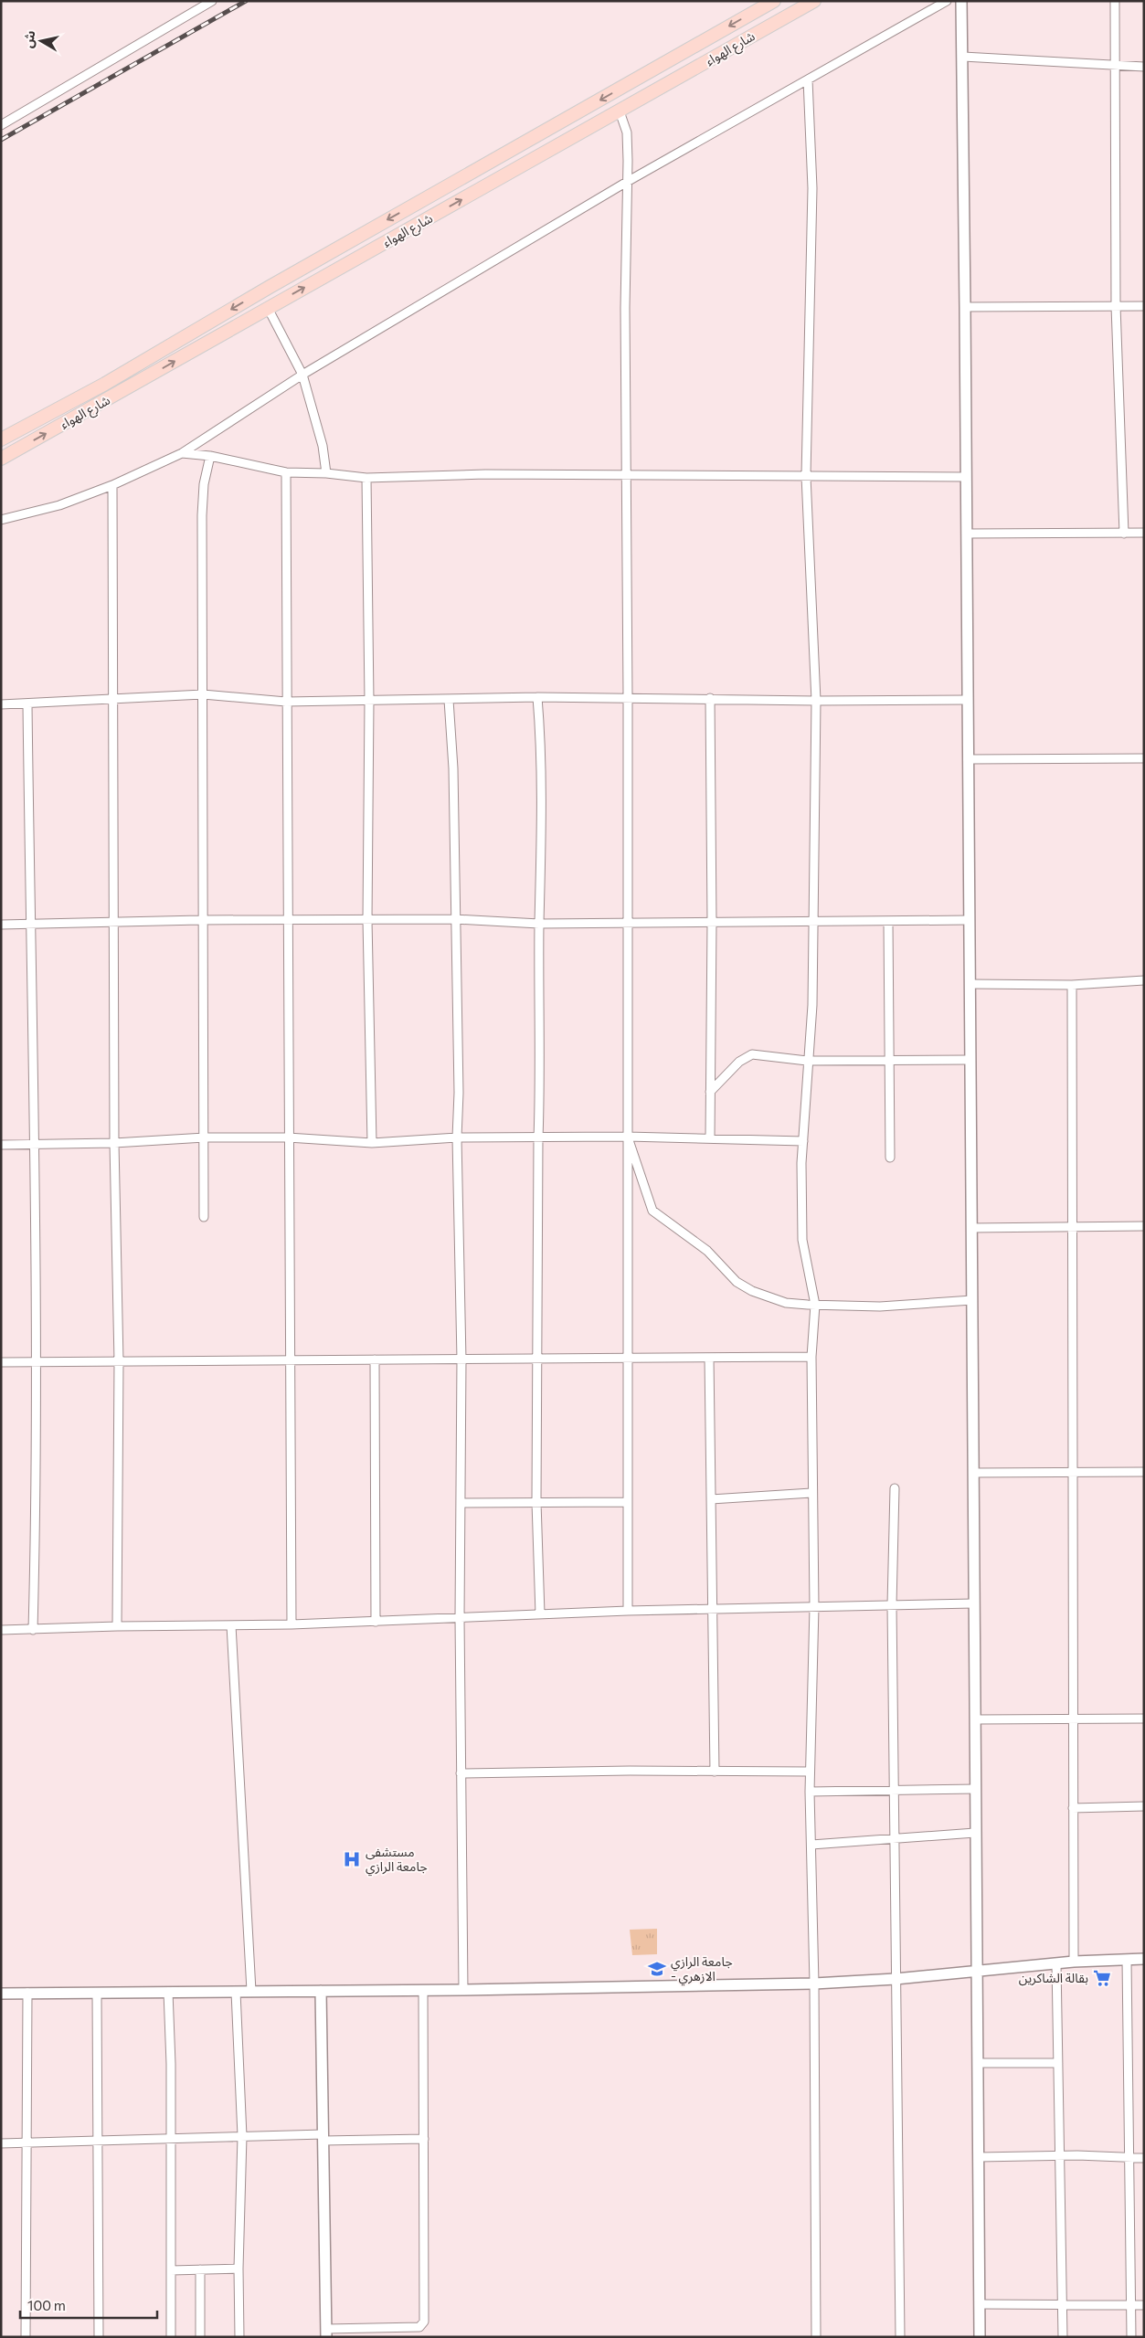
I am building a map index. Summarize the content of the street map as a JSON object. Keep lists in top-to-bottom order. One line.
{"streets":{"main road":["شارع الهواء"]},"places":{"hospital":["مستشفى جامعة الرازي"],"school or university":["جامعة الرازي - الازهري"],"supermarket":["بقالة الشاكرين"]},"scale_bar":"100 m","north":"left"}
